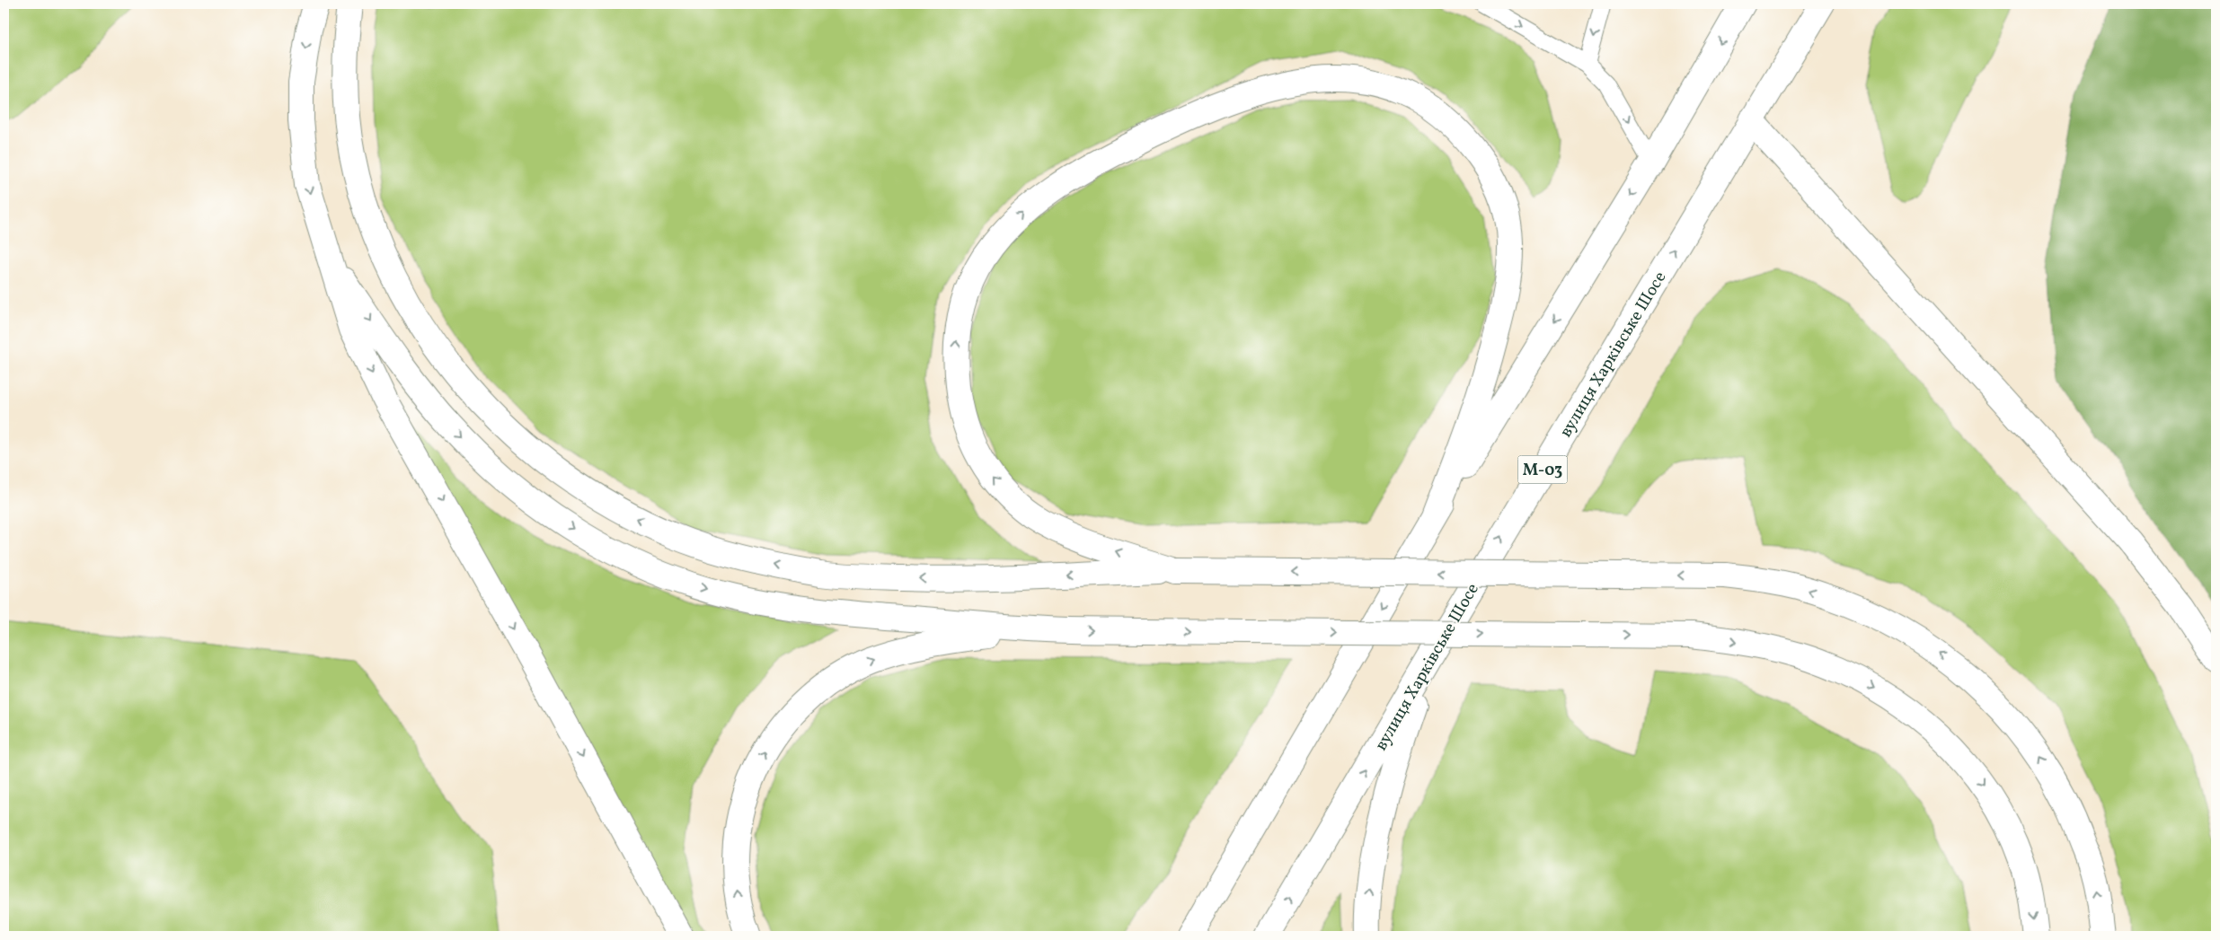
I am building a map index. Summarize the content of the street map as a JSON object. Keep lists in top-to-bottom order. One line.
{"streets":{"highway":["вулиця Харківське Шосе","М-03"]}}
